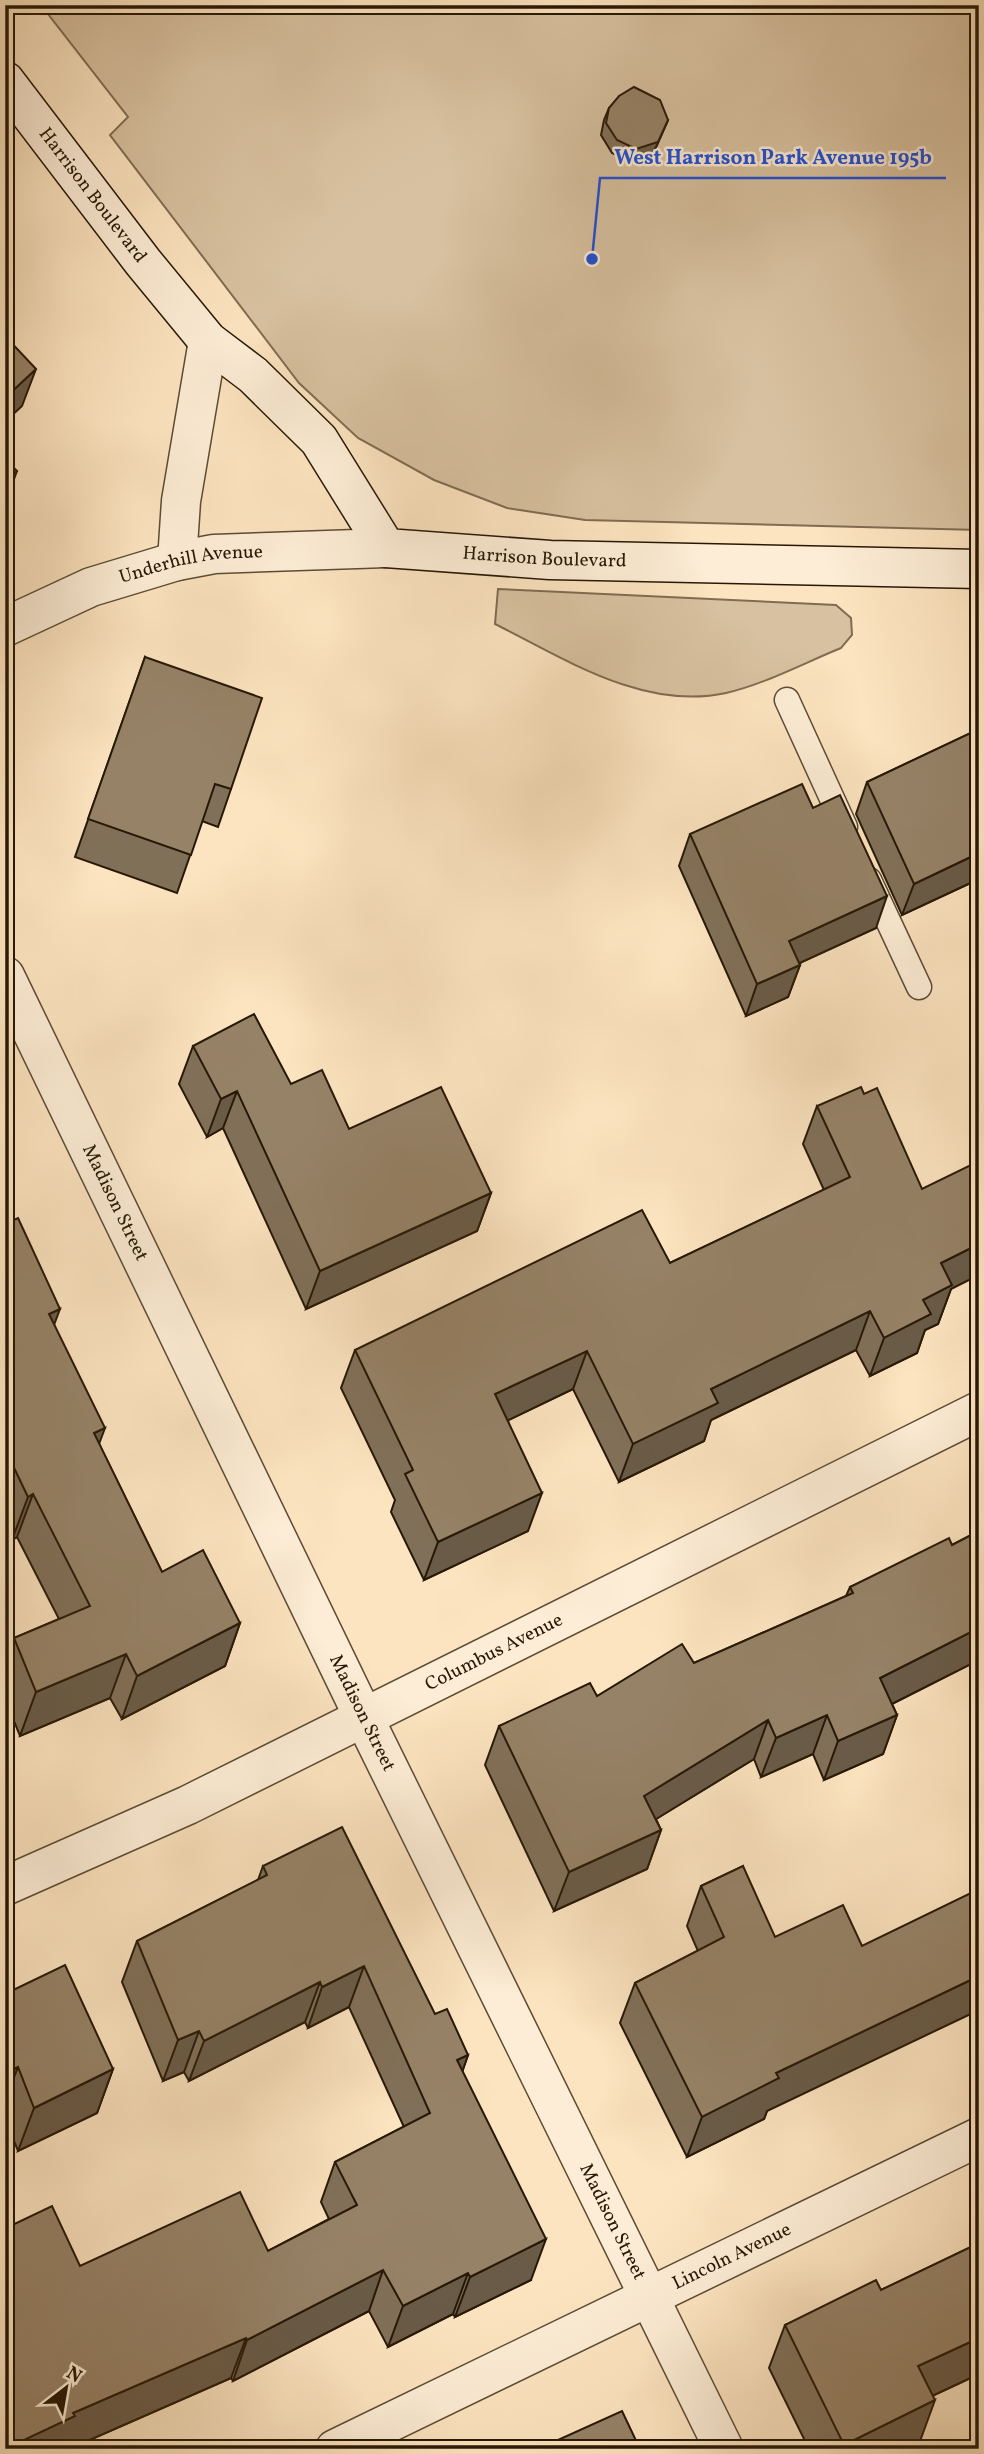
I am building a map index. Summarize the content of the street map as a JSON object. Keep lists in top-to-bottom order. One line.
{"streets":{"street":["Harrison Boulevard","Underhill Avenue","Madison Street","Columbus Avenue","Lincoln Avenue"]},"crossings":[["Harrison Boulevard","Underhill Avenue"],["Madison Street","Columbus Avenue"],["Madison Street","Lincoln Avenue"]],"places":["West Harrison Park Avenue 195b"],"north":"top right"}
